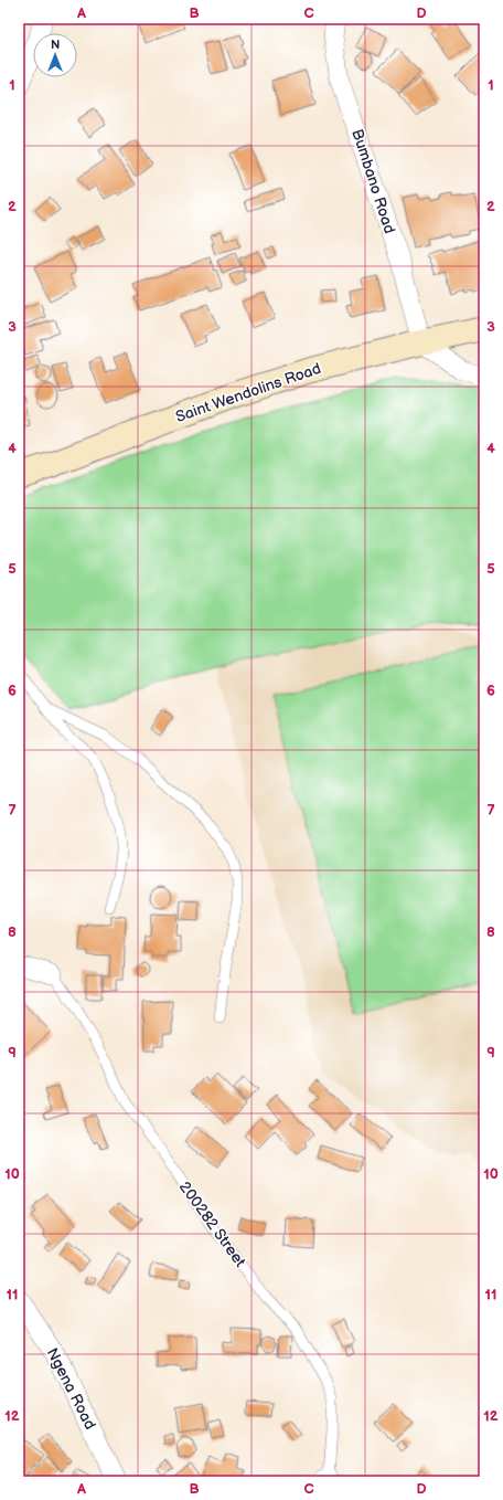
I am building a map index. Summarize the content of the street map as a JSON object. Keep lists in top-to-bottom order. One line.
{"streets":{"street":["Bumbano Road","Saint Wendolins Road","Ngena Road"],"lane":["200282 Street"]},"crossings":[["Bumbano Road","Saint Wendolins Road"]],"north":"top","grid":{"columns":["A","B","C","D"],"rows":["1","2","3","4","5","6","7","8","9","10","11","12"]}}
